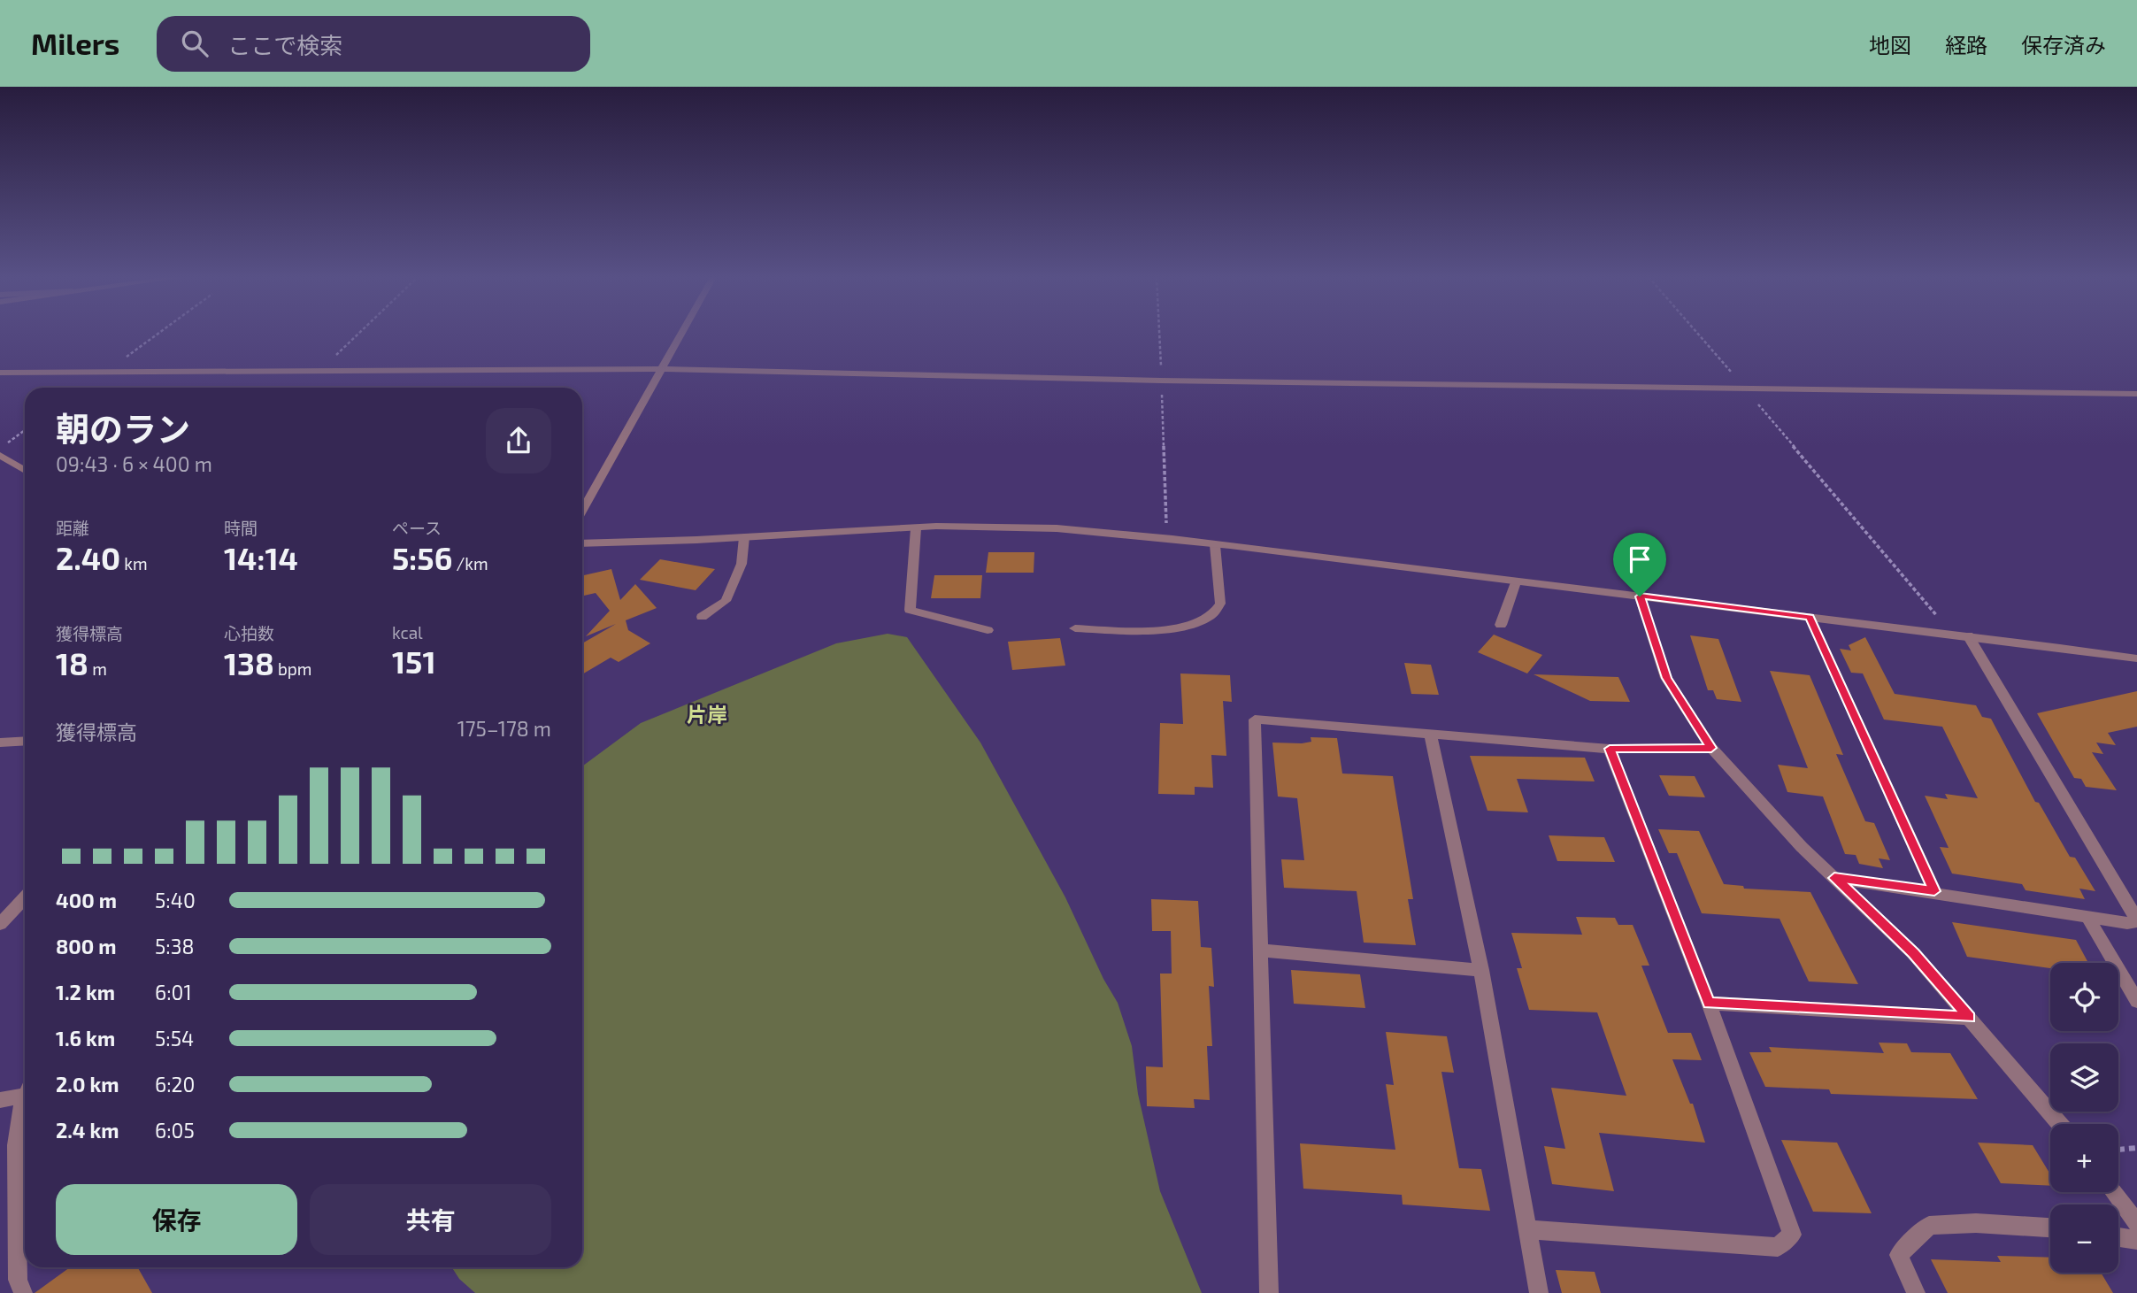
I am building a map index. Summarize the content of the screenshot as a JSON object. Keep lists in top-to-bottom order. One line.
{"districts":["片岸"],"page":{"header":"Milers","search":"ここで検索","nav":["地図","経路","保存済み"],"heading":["朝のラン","09:43 · 6 × 400 m"],"stats":[["距離","2.40 km"],["時間","14:14"],["ペース","5:56 /km"],["獲得標高","18 m"],["心拍数","138 bpm"],["kcal","151"]],"chart":["獲得標高","175–178 m"],"list":[{"name":"400 m","note":"5:40"},{"name":"800 m","note":"5:38"},{"name":"1.2 km","note":"6:01"},{"name":"1.6 km","note":"5:54"},{"name":"2.0 km","note":"6:20"},{"name":"2.4 km","note":"6:05"}],"map_buttons":["+","−"],"buttons":["保存","共有"]}}
